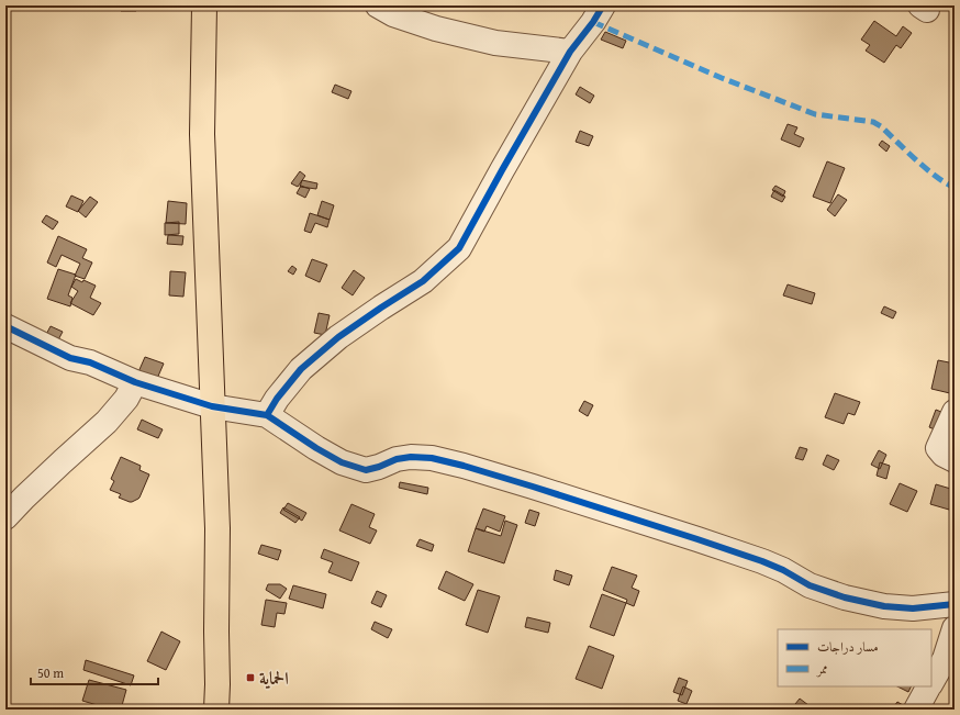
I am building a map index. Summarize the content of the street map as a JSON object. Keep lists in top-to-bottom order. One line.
{"places":{"transit":["الحماية"]},"legend":["مسار دراجات","ممر"],"scale_bar":"50 m"}
